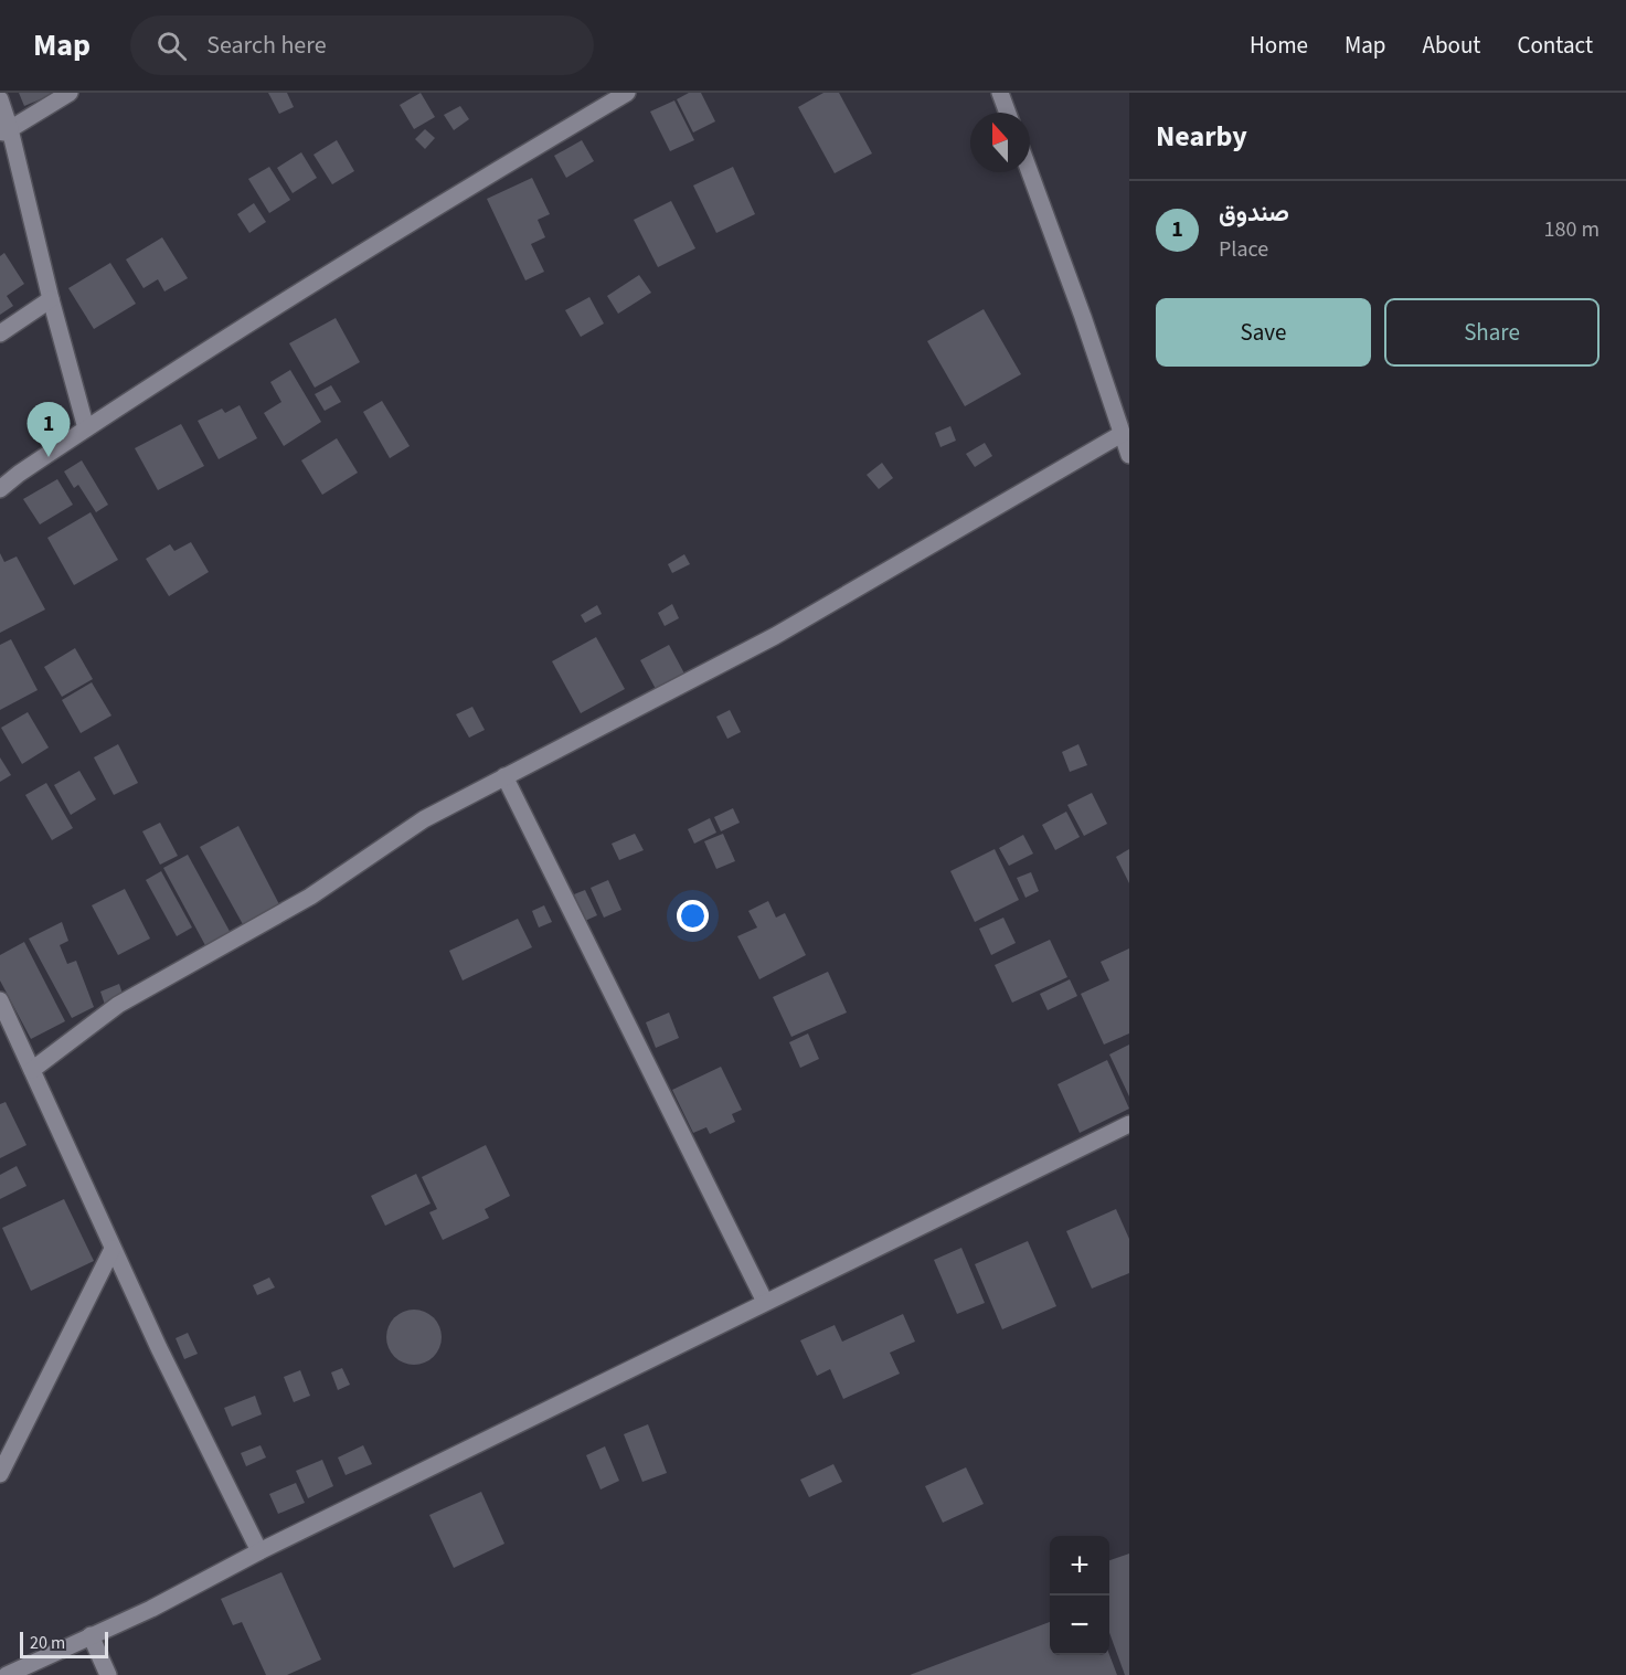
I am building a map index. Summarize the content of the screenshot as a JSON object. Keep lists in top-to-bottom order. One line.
{"scale_bar":"20 m","north":"top","page":{"header":"Map","search":"Search here","nav":["Home","Map","About","Contact"],"heading":"Nearby","list":[{"mark":"1","name":"صندوق","note":"Place","value":"180 m"}],"buttons":["Save","Share"],"pins":"1","map_buttons":["+","−"],"scale":"20 m"}}
